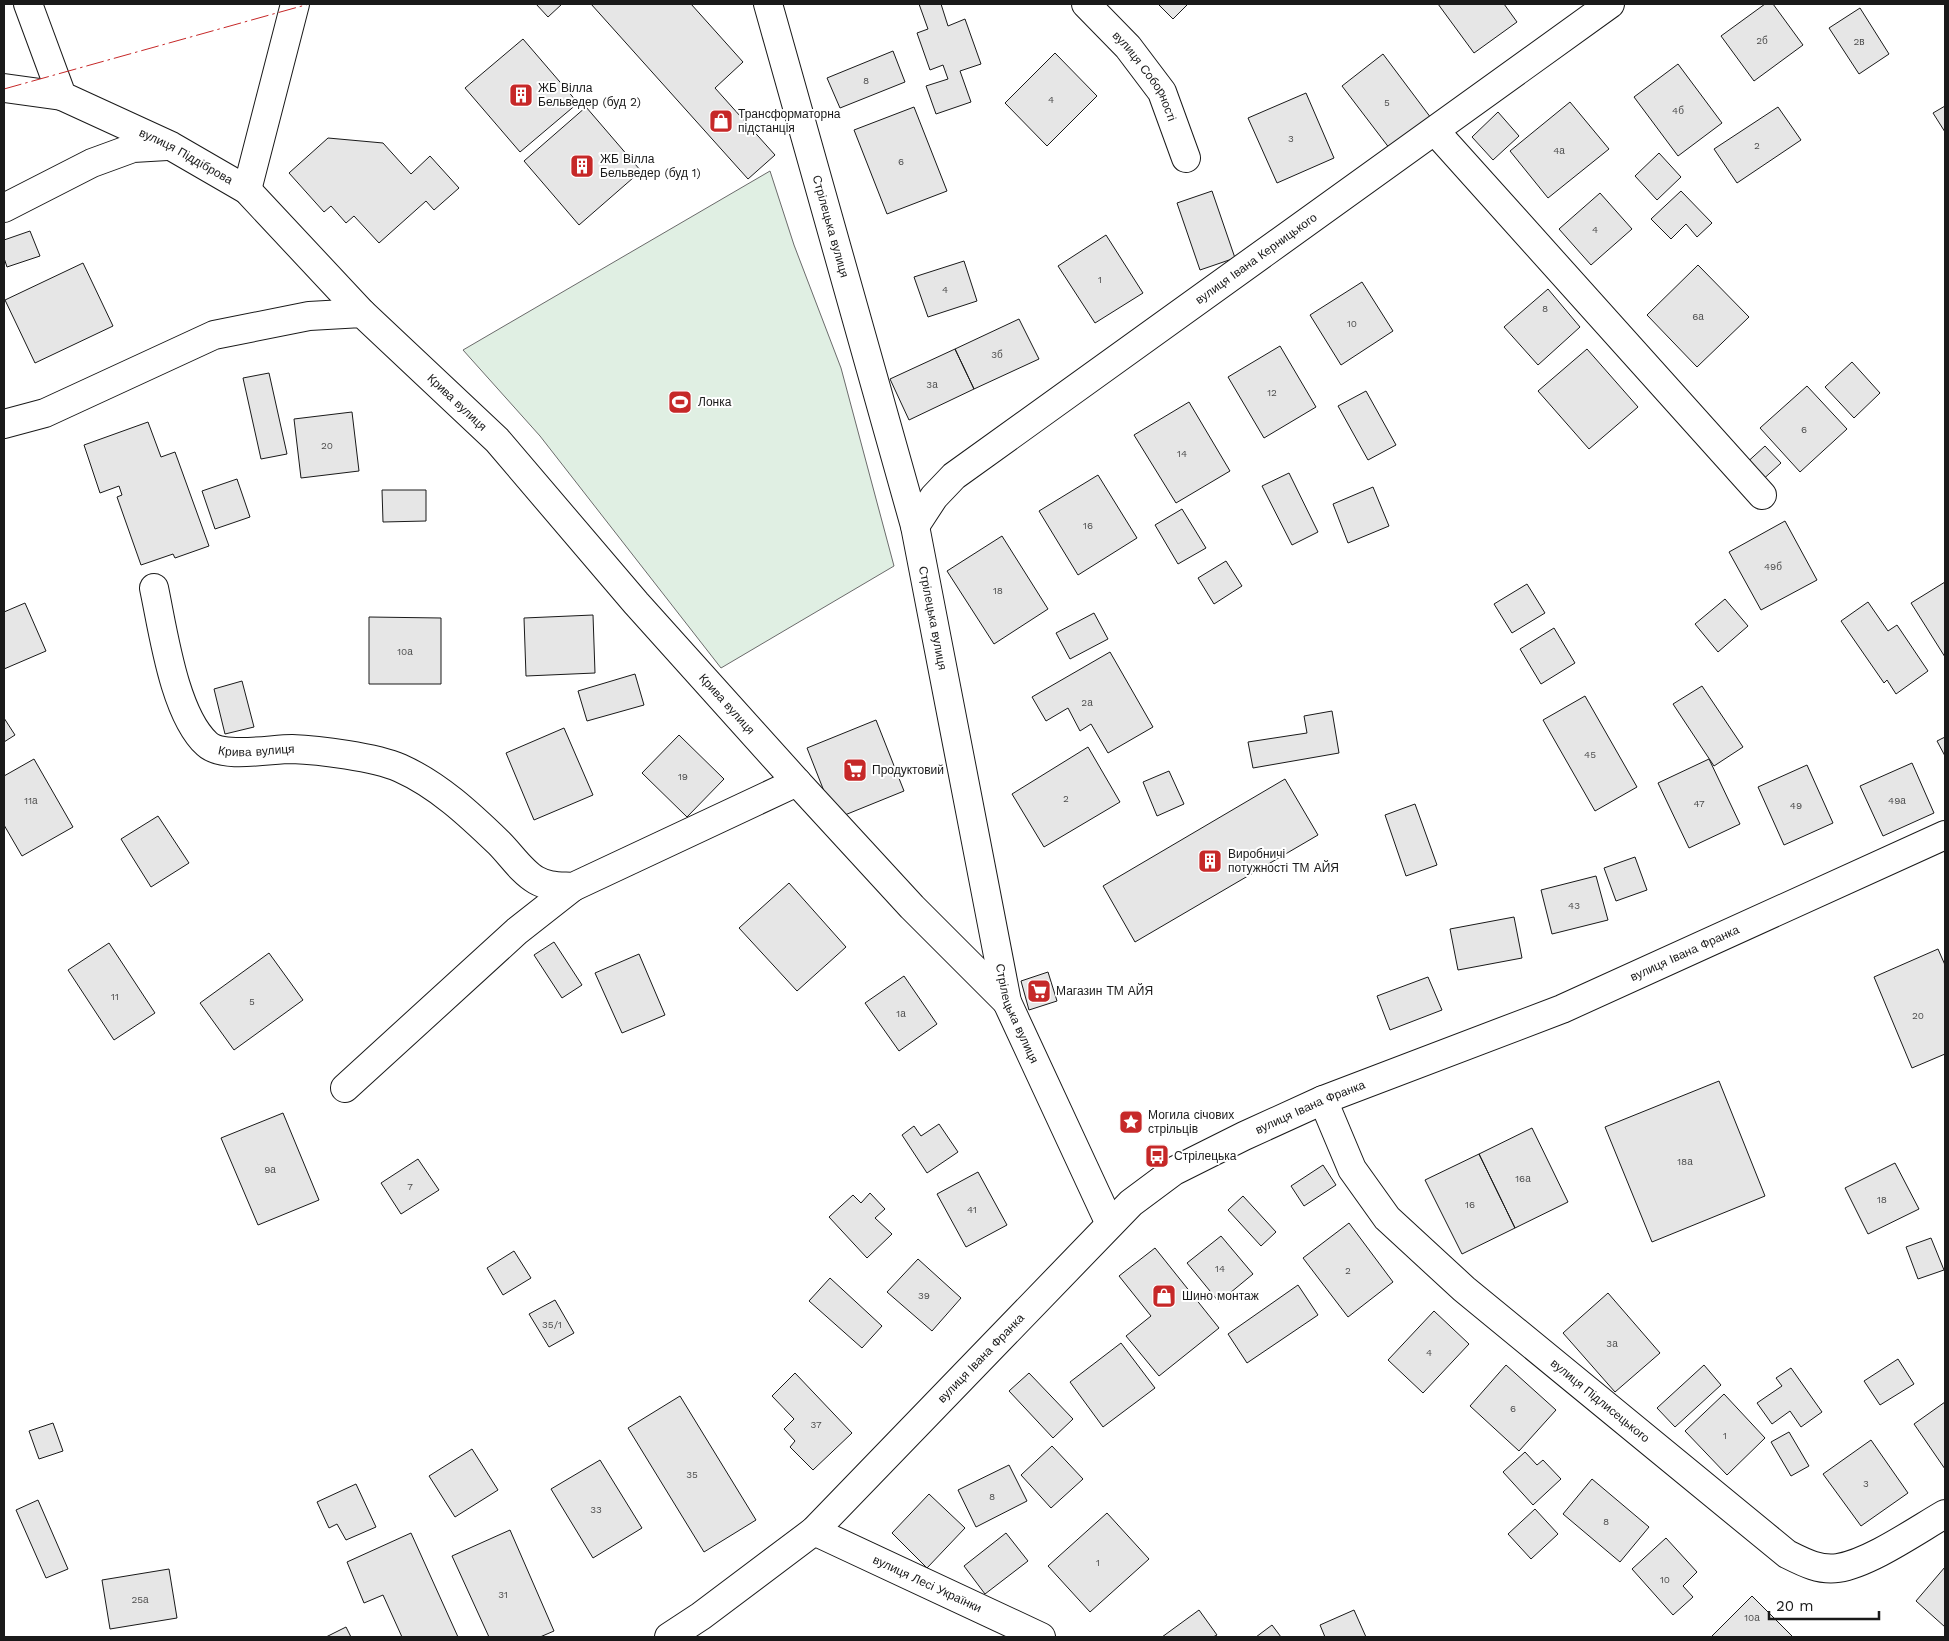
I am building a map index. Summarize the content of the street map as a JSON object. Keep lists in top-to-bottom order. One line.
{"streets":{"street":["вулиця Соборності","вулиця Піддіброва","Стрілецька вулиця","вулиця Івана Керницького","Крива вулиця","вулиця Івана Франка","вулиця Підлисецького","вулиця Лесі Українки"]},"crossings":[["вулиця Піддіброва","Крива вулиця"],["Стрілецька вулиця","вулиця Івана Керницького"],["Стрілецька вулиця","Крива вулиця"],["Стрілецька вулиця","вулиця Івана Франка"],["вулиця Івана Франка","вулиця Підлисецького"],["вулиця Івана Франка","вулиця Лесі Українки"]],"places":{"building":["ЖБ Вілла Бельведер (буд 2)","ЖБ Вілла Бельведер (буд 1)","Виробничі потужності ТМ АЙЯ"],"shop":["Трансформаторна підстанція","Шино монтаж"],"sports":["Лонка"],"supermarket":["Продуктовий","Магазин ТМ АЙЯ"],"place":["Могила січових стрільців"],"bus stop":["Стрілецька"]},"house_numbers":["2б","2в","8","4","5","4б","3","2","4а","6","4","1","4","8","6а","10","3б","3а","12","6","20","14","16","49б","18","10а","2а","45","19","2","11а","49а","47","49","43","11","5","1а","20","18а","9а","16а","7","18","16","41","14","2","39","35/1","3а","4","6","37","1","35","3","8","33","8","1","10","31","25а","10а"],"scale_bar":"20 m"}
